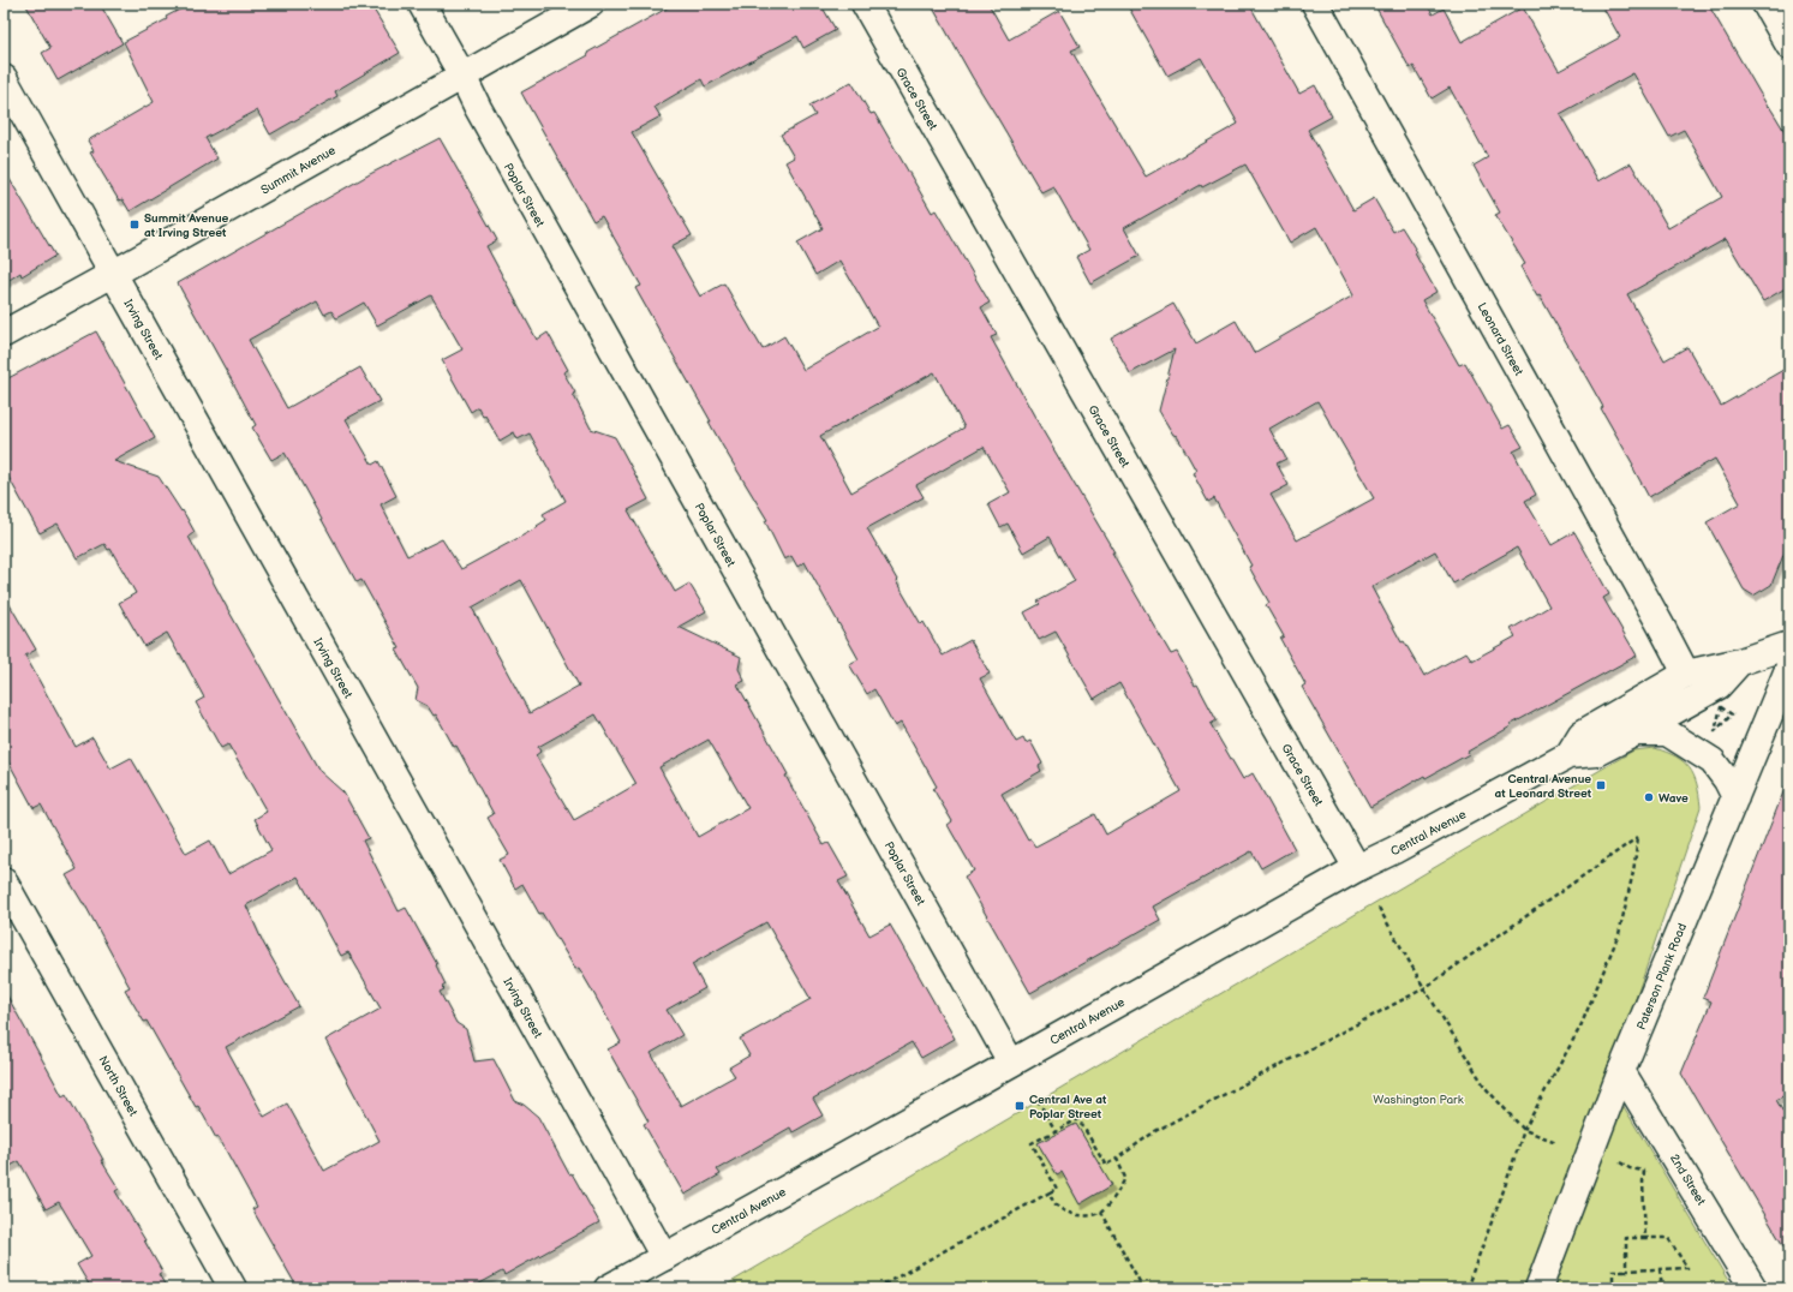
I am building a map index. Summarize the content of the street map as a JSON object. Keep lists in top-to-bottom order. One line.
{"streets":{"street":["Grace Street","Summit Avenue","Poplar Street","Irving Street","Leonard Street","Central Avenue","Paterson Plank Road","North Street","2nd Street"]},"crossings":[["Grace Street","Central Avenue"],["Summit Avenue","Poplar Street"],["Summit Avenue","Irving Street"],["Poplar Street","Central Avenue"],["Irving Street","Central Avenue"],["Leonard Street","Central Avenue"],["Paterson Plank Road","2nd Street"]],"parks":["Washington Park"],"places":{"transit":["Summit Avenue at Irving Street","Central Avenue at Leonard Street","Central Ave at Poplar Street"],"other":["Wave"]}}
